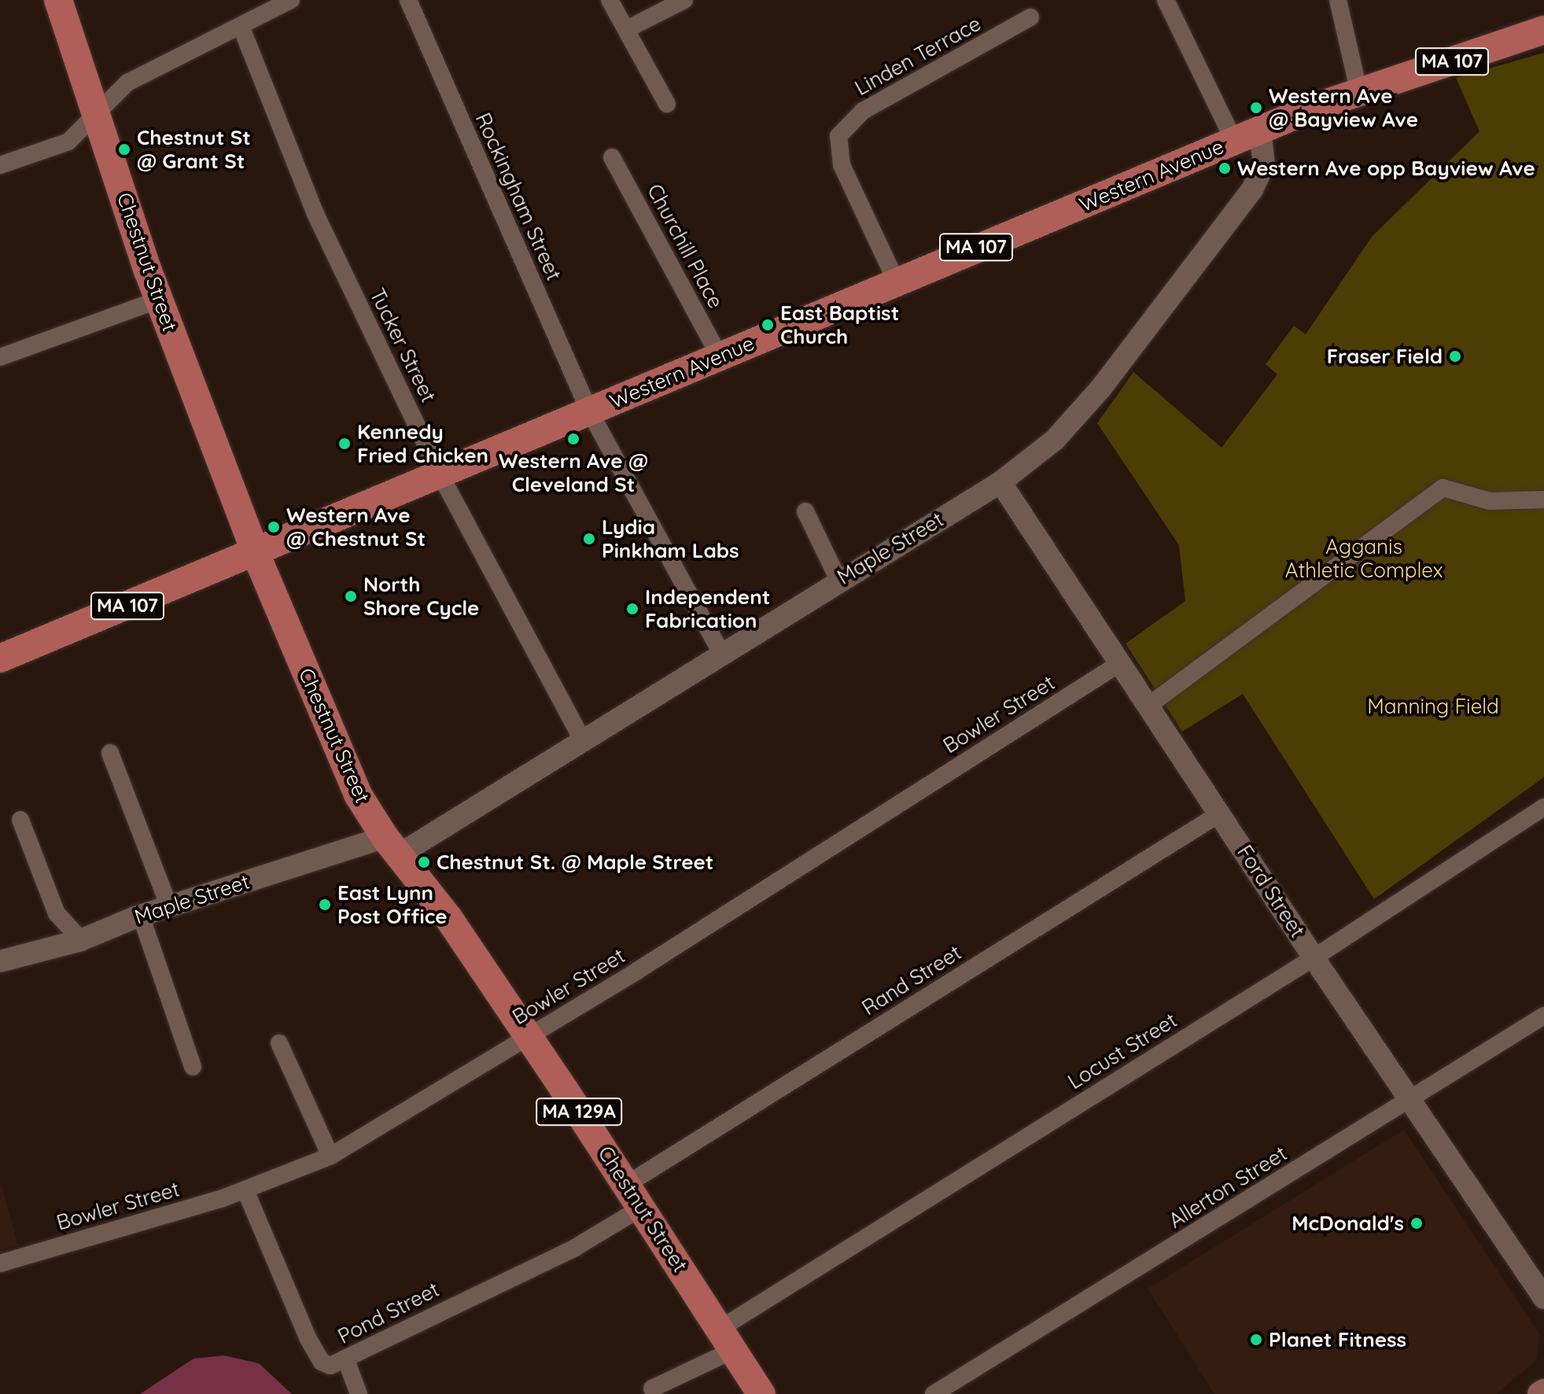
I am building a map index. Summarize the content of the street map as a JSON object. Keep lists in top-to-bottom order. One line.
{"streets":{"main road":["MA 107","Western Avenue","Chestnut Street","MA 129A"],"street":["Linden Terrace","Rockingham Street","Churchill Place","Tucker Street","Maple Street","Bowler Street","Ford Street","Rand Street","Locust Street","Allerton Street","Pond Street"]},"crossings":[["Linden Terrace","Western Avenue"],["Western Avenue","Rockingham Street"],["Western Avenue","Churchill Place"],["Western Avenue","Chestnut Street"],["Western Avenue","Tucker Street"],["Western Avenue","Maple Street"],["Rockingham Street","Maple Street"],["Chestnut Street","Maple Street"],["Chestnut Street","Bowler Street"],["Chestnut Street","Rand Street"],["Chestnut Street","Locust Street"],["Chestnut Street","Pond Street"],["Tucker Street","Maple Street"],["Maple Street","Ford Street"],["Bowler Street","Ford Street"],["Bowler Street","Pond Street"],["Ford Street","Rand Street"],["Ford Street","Locust Street"],["Ford Street","Allerton Street"],["Rand Street","Pond Street"]],"parks":["Agganis Athletic Complex","Manning Field"],"places":["Western Ave @ Bayview Ave","Chestnut St @ Grant St","Western Ave opp Bayview Ave","East Baptist Church","Fraser Field","Western Ave @ Cleveland St","Kennedy Fried Chicken","Western Ave @ Chestnut St","Lydia Pinkham Labs","North Shore Cycle","Independent Fabrication","Chestnut St. @ Maple Street","East Lynn Post Office","McDonald's","Planet Fitness"]}
